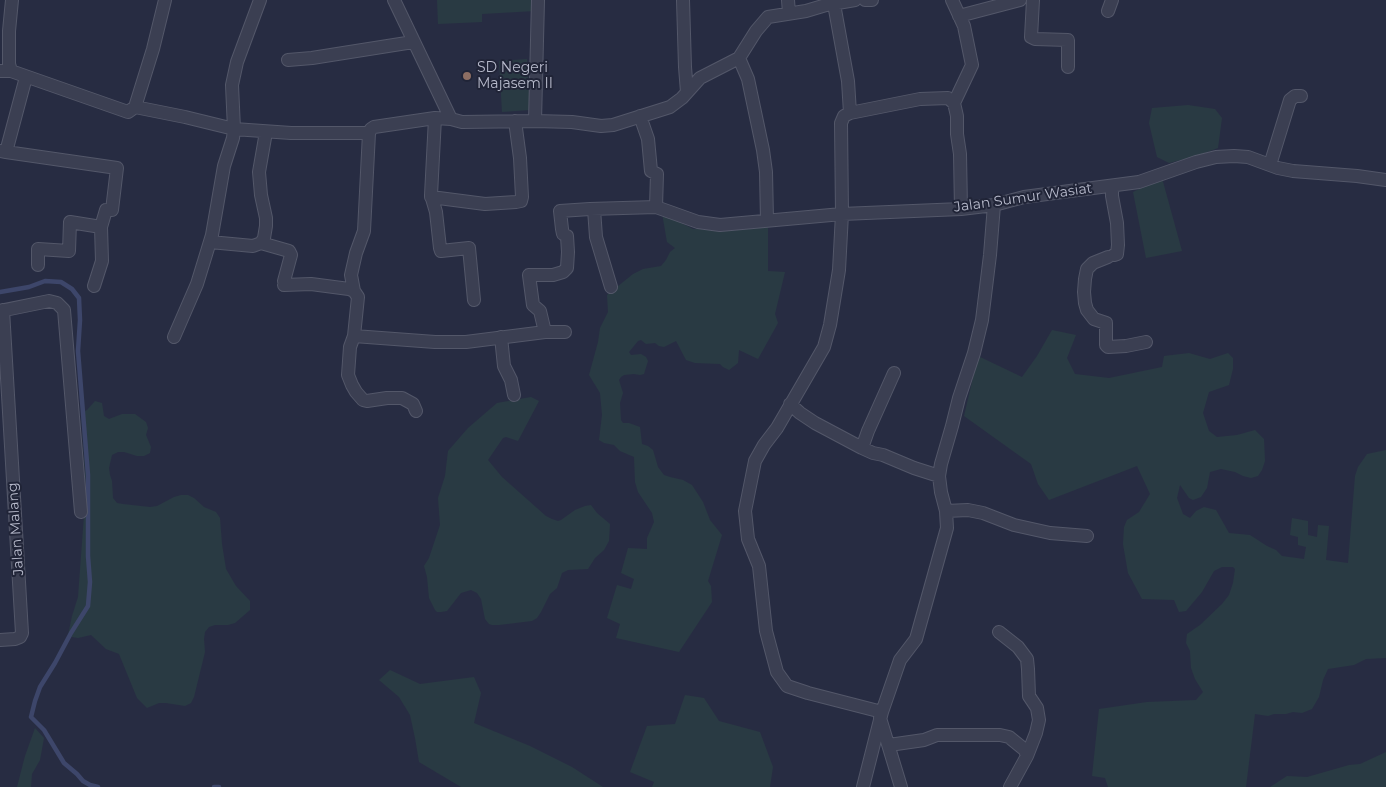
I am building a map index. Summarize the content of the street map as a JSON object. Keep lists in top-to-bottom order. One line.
{"streets":{"street":["Jalan Sumur Wasiat","Jalan Malang"]},"places":["SD Negeri Majasem II"]}
